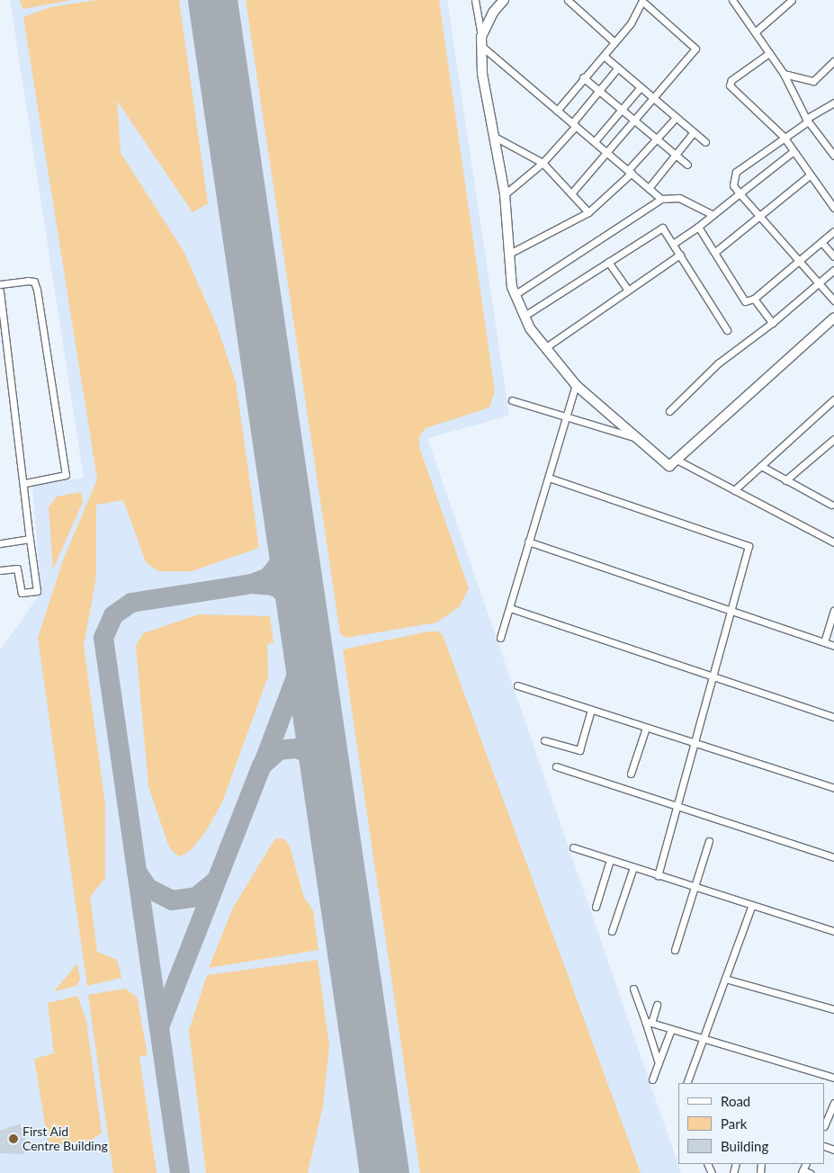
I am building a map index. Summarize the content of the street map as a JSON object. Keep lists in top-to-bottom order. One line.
{"places":["First Aid Centre Building"],"legend":["Road","Park","Building"]}
